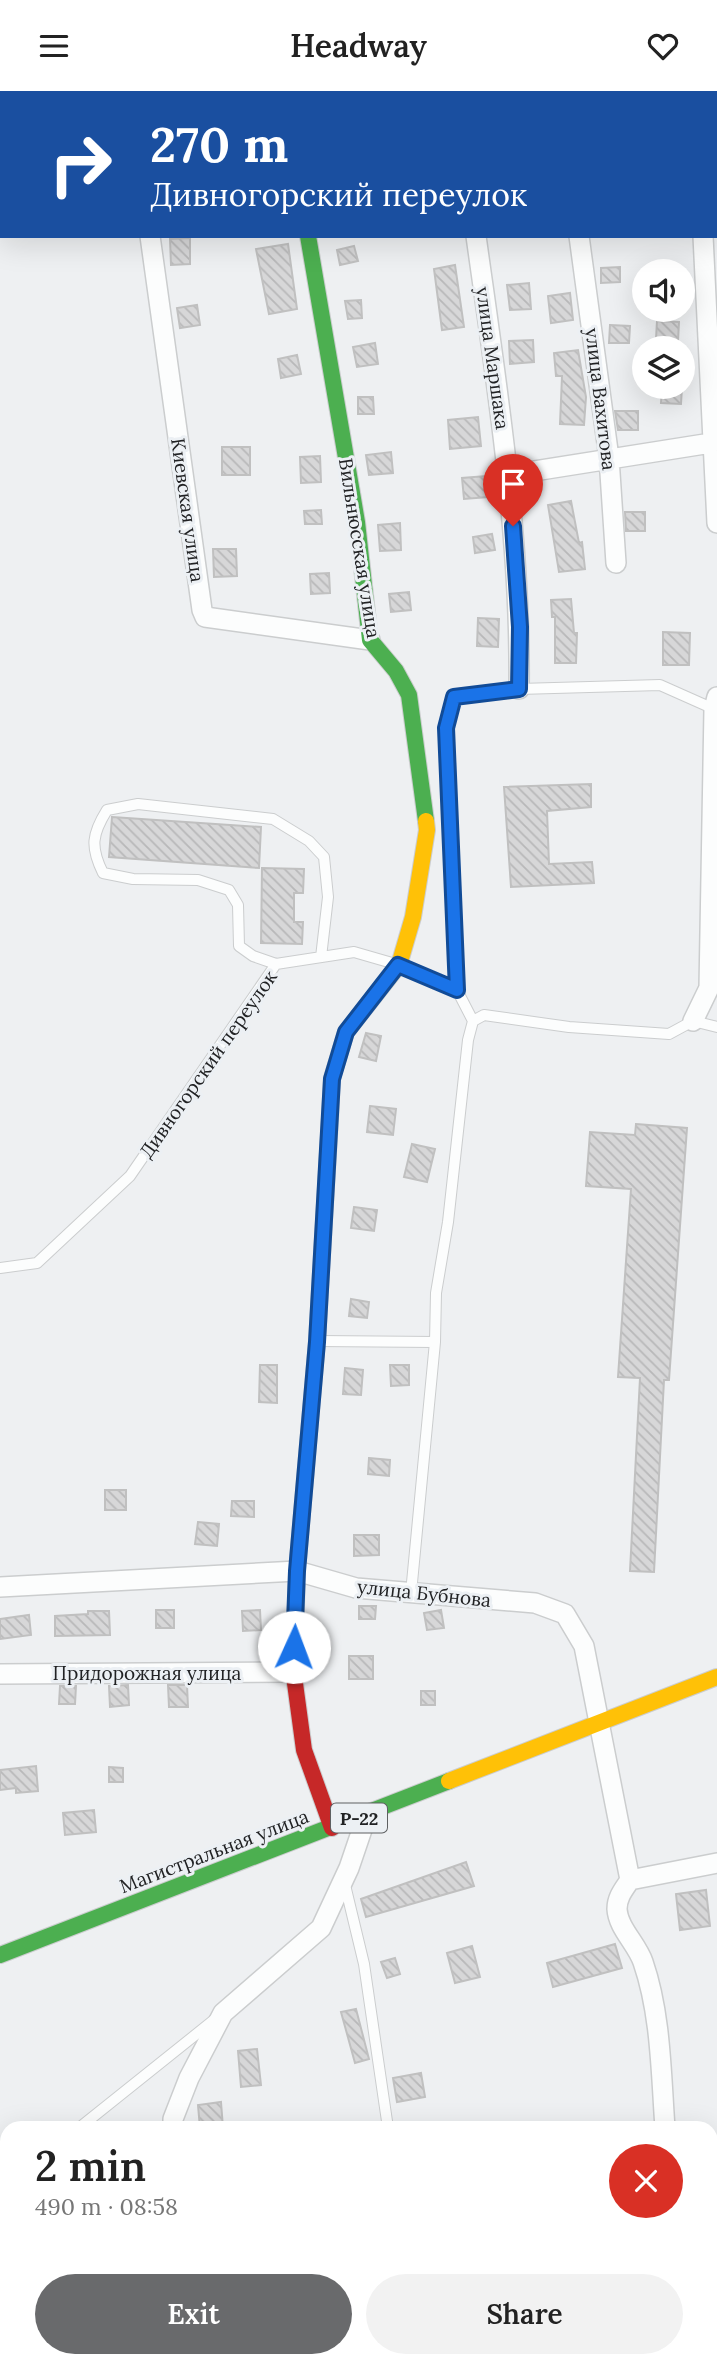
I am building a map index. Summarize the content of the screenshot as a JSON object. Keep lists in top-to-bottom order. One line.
{"streets":{"main road":["Вильнюсская улица","Р-22","Магистральная улица"],"street":["улица Маршака","улица Вахитова","Киевская улица","улица Бубнова","Придорожная улица"],"lane":["Дивногорский переулок"]},"crossings":[["Киевская улица","Вильнюсская улица"],["Вильнюсская улица","Дивногорский переулок"],["Вильнюсская улица","улица Бубнова"],["Вильнюсская улица","Придорожная улица"],["Вильнюсская улица","Магистральная улица"],["улица Бубнова","Магистральная улица"]],"page":{"header":"Headway","turn":["270 m","Дивногорский переулок"],"heading":["2 min","490 m · 08:58"],"buttons":["Exit","Share"]}}
